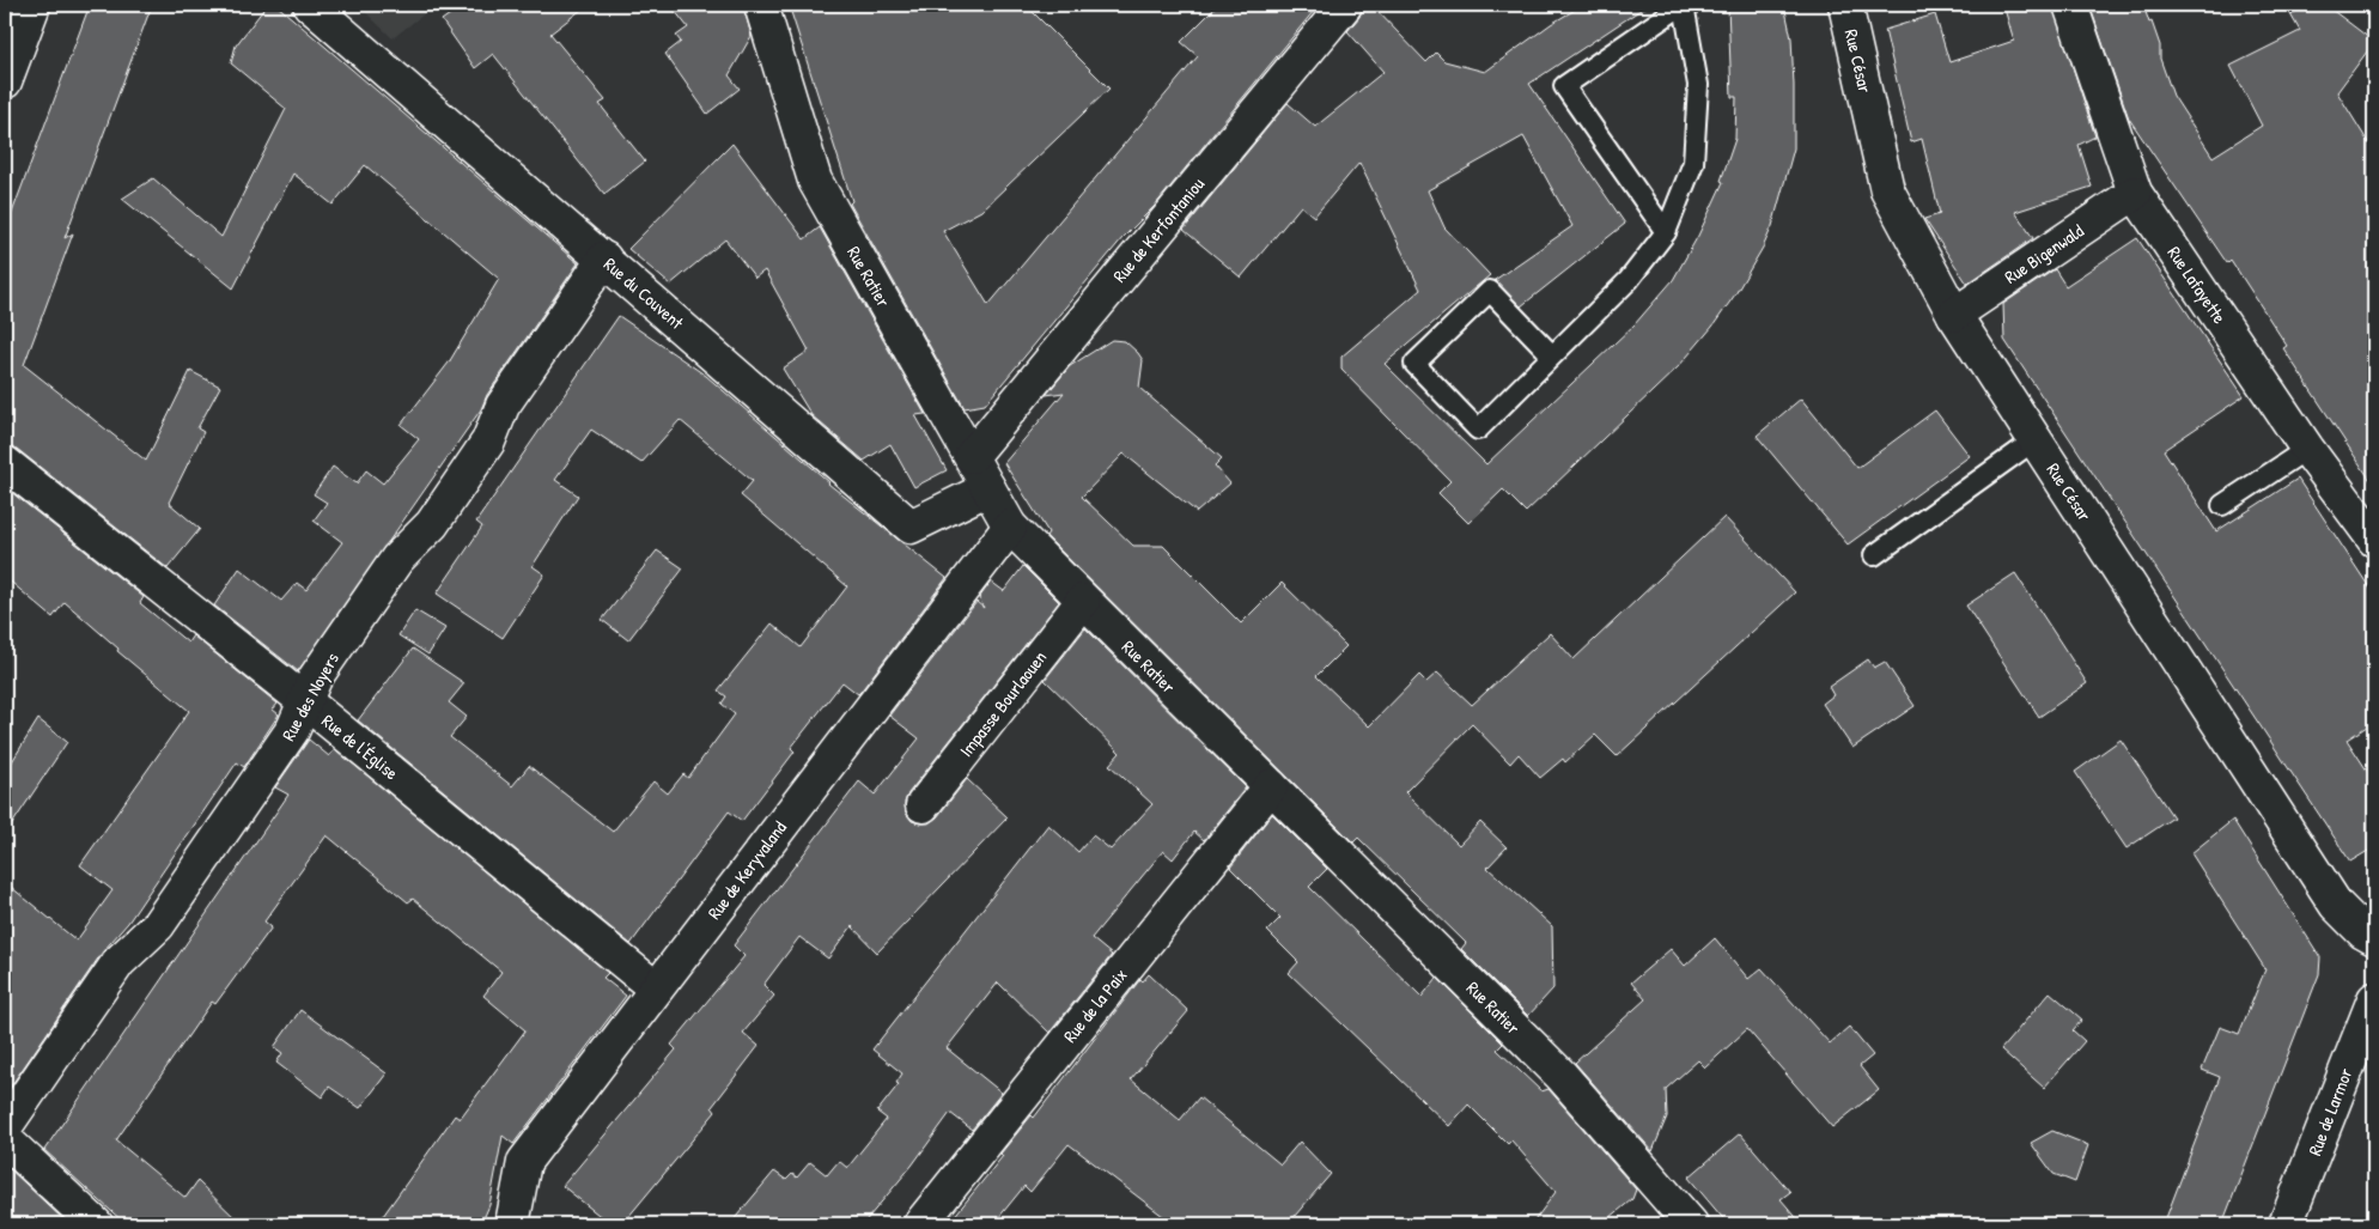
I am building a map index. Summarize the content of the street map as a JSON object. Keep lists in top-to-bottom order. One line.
{"streets":{"street":["Rue César","Rue de Kerfontaniou","Rue Bigenwald","Rue Ratier","Rue Lafayette","Rue du Couvent","Rue des Noyers","Impasse Bourlaouen","Rue de l'Église","Rue de Keryvaland","Rue de la Paix","Rue de Larmor"]},"crossings":[["Rue César","Rue Bigenwald"],["Rue de Kerfontaniou","Rue Ratier"],["Rue Bigenwald","Rue Lafayette"],["Rue Ratier","Rue du Couvent"],["Rue Ratier","Impasse Bourlaouen"],["Rue Ratier","Rue de Keryvaland"],["Rue Ratier","Rue de la Paix"],["Rue du Couvent","Rue des Noyers"],["Rue des Noyers","Rue de l'Église"],["Rue de l'Église","Rue de Keryvaland"]]}
